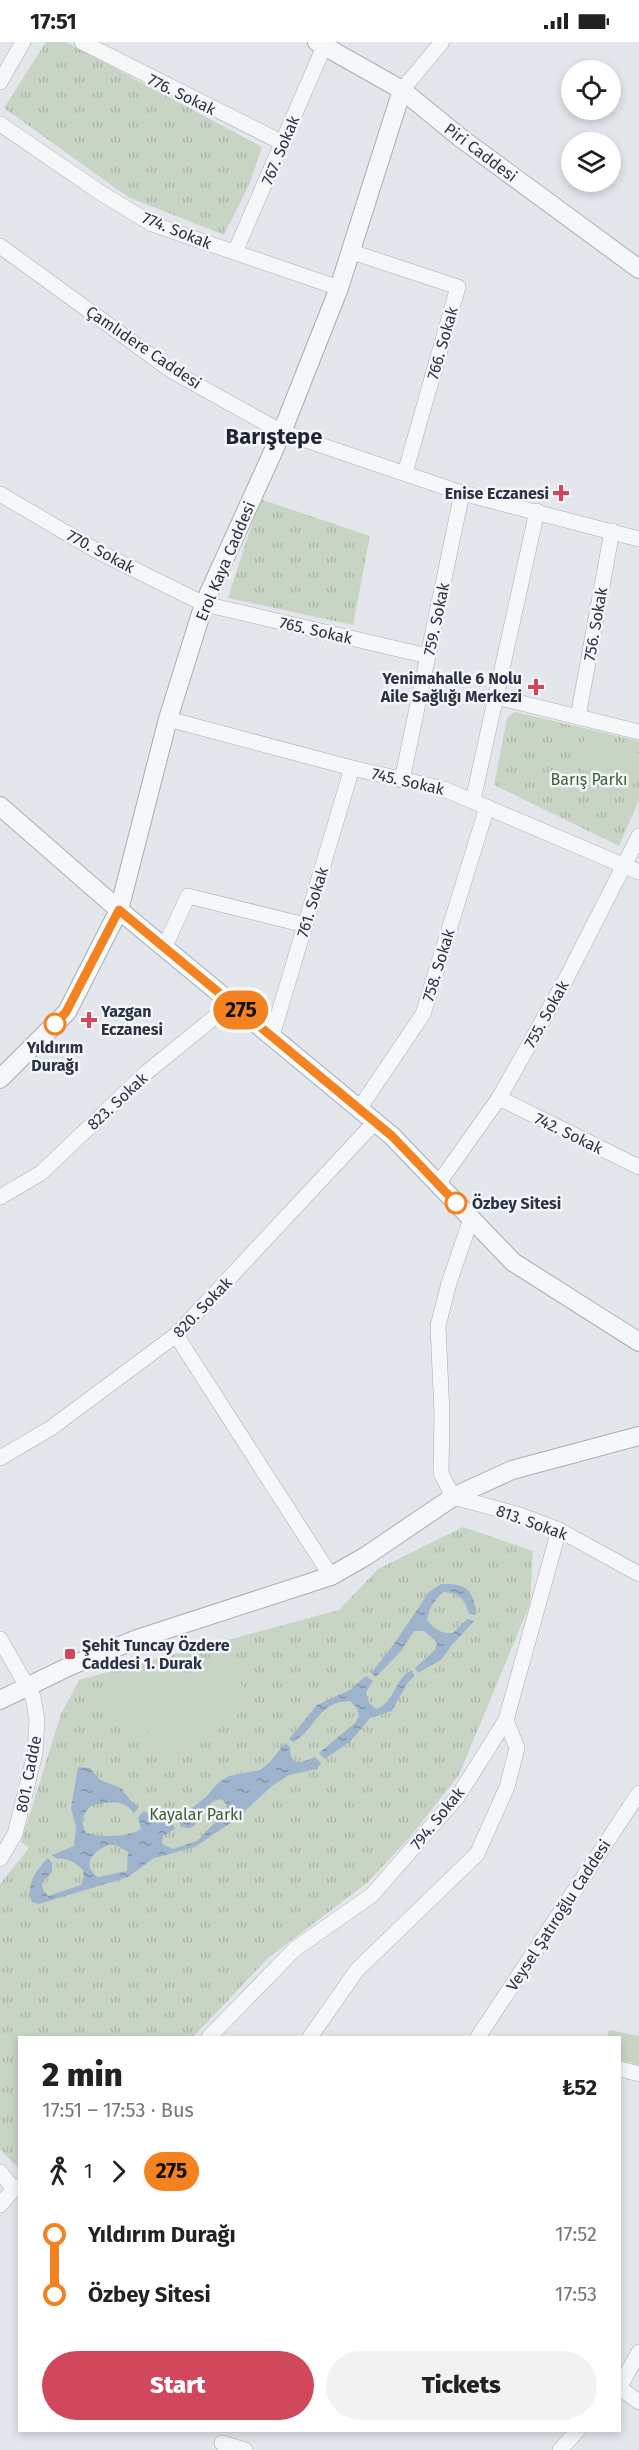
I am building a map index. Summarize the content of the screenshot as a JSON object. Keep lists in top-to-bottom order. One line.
{"streets":{"street":["776. Sokak","767. Sokak","Piri Caddesi","774. Sokak","766. Sokak","Çamlıdere Caddesi","770. Sokak","Erol Kaya Caddesi","759. Sokak","756. Sokak","765. Sokak","745. Sokak","761. Sokak","758. Sokak","755. Sokak","823. Sokak","742. Sokak","820. Sokak","813. Sokak","801. Cadde","794. Sokak","Veysel Şatıroğlu Caddesi"]},"crossings":[["776. Sokak","767. Sokak"],["767. Sokak","Piri Caddesi"],["767. Sokak","774. Sokak"],["Piri Caddesi","Erol Kaya Caddesi"],["774. Sokak","Erol Kaya Caddesi"],["766. Sokak","Çamlıdere Caddesi"],["766. Sokak","Erol Kaya Caddesi"],["Çamlıdere Caddesi","Erol Kaya Caddesi"],["Çamlıdere Caddesi","759. Sokak"],["Çamlıdere Caddesi","756. Sokak"],["Çamlıdere Caddesi","758. Sokak"],["770. Sokak","Erol Kaya Caddesi"],["770. Sokak","765. Sokak"],["Erol Kaya Caddesi","765. Sokak"],["Erol Kaya Caddesi","745. Sokak"],["759. Sokak","765. Sokak"],["759. Sokak","745. Sokak"],["745. Sokak","761. Sokak"],["745. Sokak","758. Sokak"],["745. Sokak","755. Sokak"],["755. Sokak","742. Sokak"],["813. Sokak","794. Sokak"]],"districts":["Barıştepe"],"parks":["Barış Parkı","Kayalar Parkı"],"places":{"health":["Enise Eczanesi","Yenimahalle 6 Nolu Aile Sağlığı Merkezi","Yazgan Eczanesi"],"other":["Yıldırım Durağı","Özbey Sitesi"],"transit":["Şehit Tuncay Özdere Caddesi 1. Durak"]},"lines":["bus line 275"],"page":{"status":"17:51","on_map":"275","heading":["2 min","17:51 – 17:53 · Bus","₺52"],"legs":["1","275"],"list":[{"name":"Yıldırım Durağı","value":"17:52"},{"name":"Özbey Sitesi","value":"17:53"}],"buttons":["Start","Tickets"]}}
